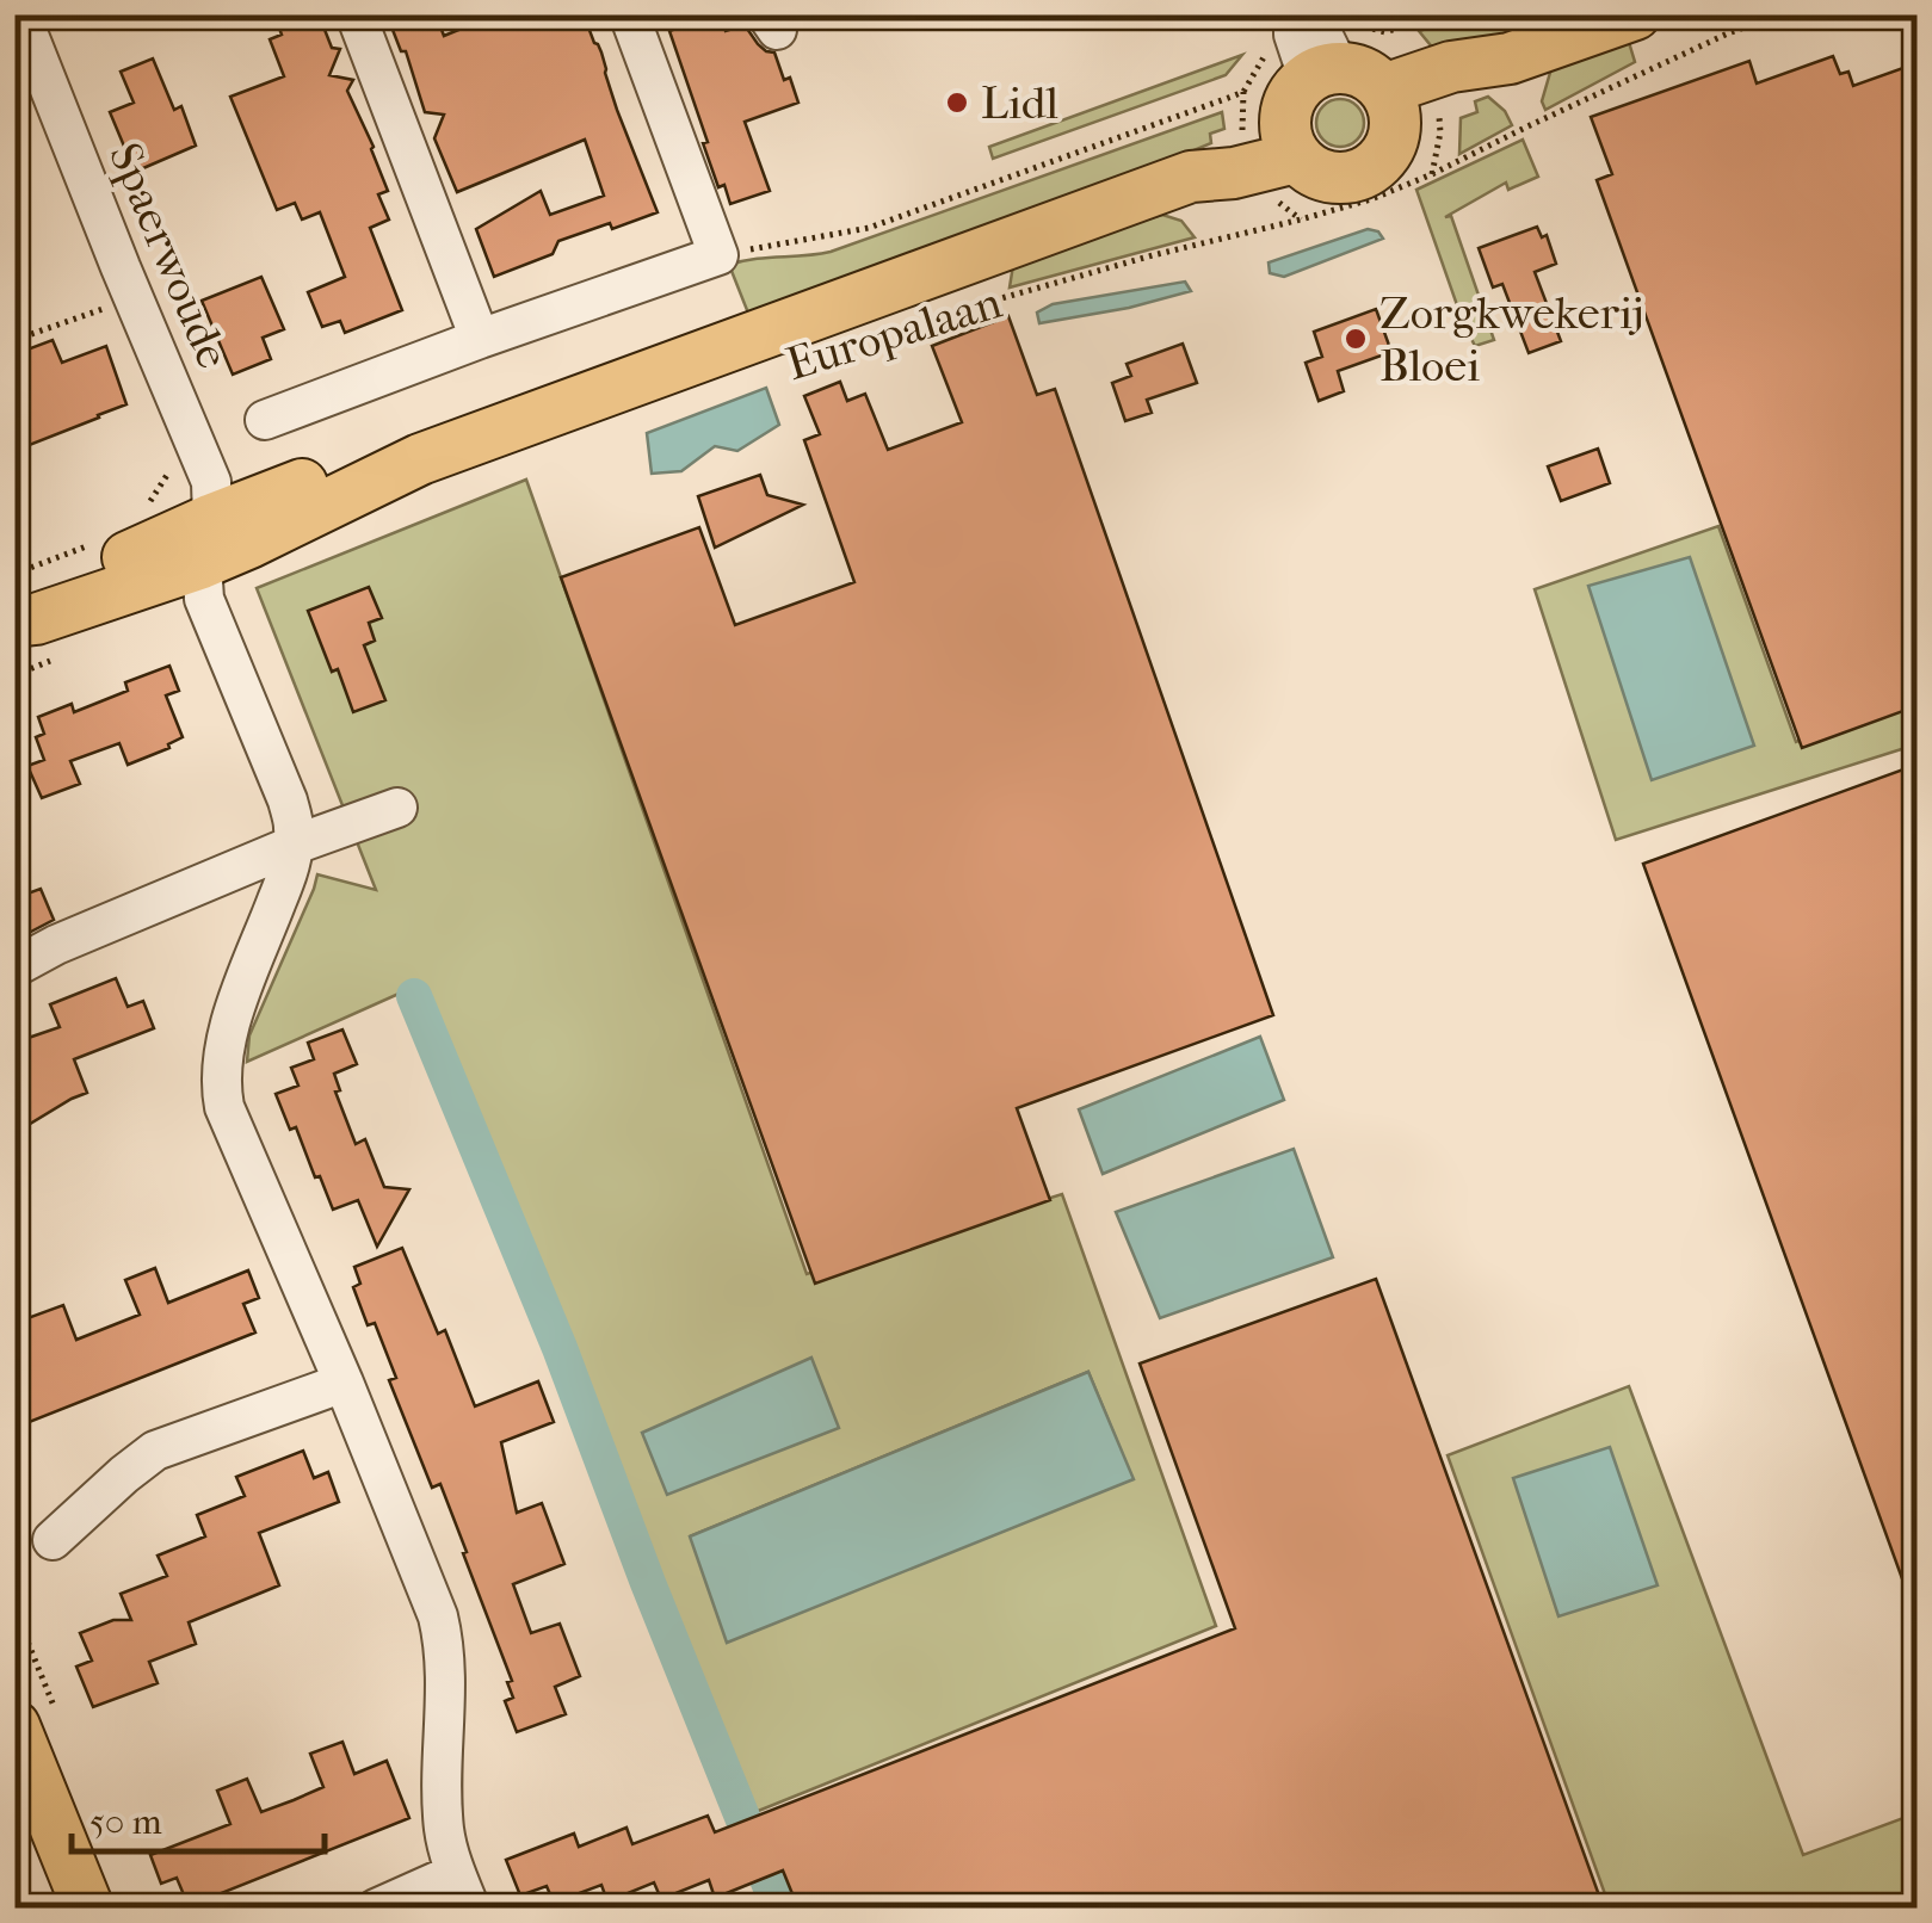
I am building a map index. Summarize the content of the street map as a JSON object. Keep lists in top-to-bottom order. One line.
{"streets":{"main road":["Europalaan"],"street":["Spaerwoude"]},"crossings":[["Spaerwoude","Europalaan"]],"places":["Lidl","Zorgkwekerij Bloei"],"scale_bar":"50 m"}
